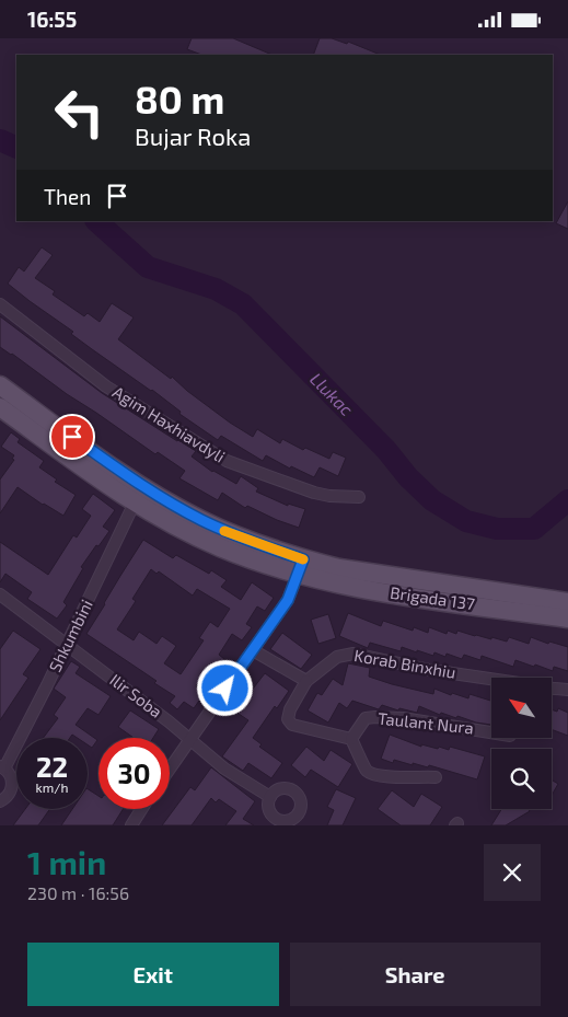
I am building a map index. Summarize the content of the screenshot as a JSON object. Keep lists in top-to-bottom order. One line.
{"streets":{"main road":["Brigada 137"],"street":["Agim Haxhiavdyli","Shkumbini","Korab Binxhiu","Ilir Soba","Taulant Nura"]},"crossings":[["Shkumbini","Ilir Soba"]],"water":["Llukac"],"north":"top left","page":{"status":"16:55","turn":["80 m","Bujar Roka"],"then":"Then","speed":"22 km/h","limit":"30","heading":["1 min","230 m · 16:56"],"buttons":["Exit","Share"]}}
